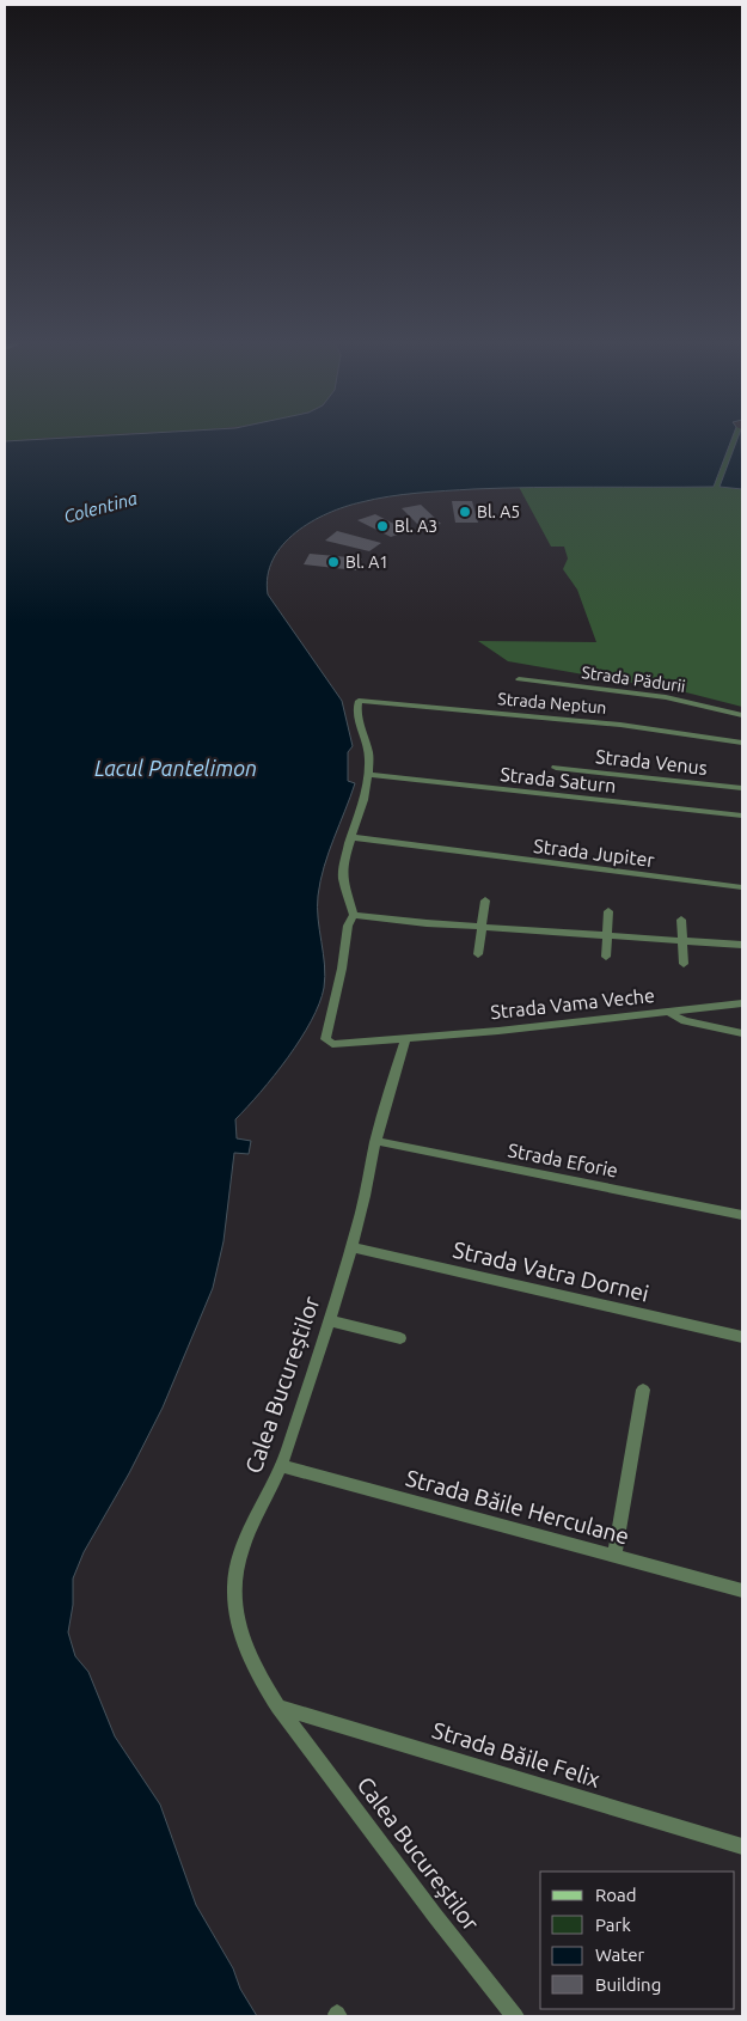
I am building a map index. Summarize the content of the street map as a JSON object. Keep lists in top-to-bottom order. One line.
{"streets":{"street":["Strada Pădurii","Strada Neptun","Strada Venus","Strada Saturn","Strada Jupiter","Strada Vama Veche","Strada Eforie","Strada Vatra Dornei","Calea Bucureștilor","Strada Băile Herculane","Strada Băile Felix"]},"crossings":[["Strada Neptun","Strada Saturn"],["Strada Vama Veche","Calea Bucureștilor"],["Strada Eforie","Calea Bucureștilor"],["Strada Vatra Dornei","Calea Bucureștilor"],["Calea Bucureștilor","Strada Băile Herculane"],["Calea Bucureștilor","Strada Băile Felix"]],"water":["Colentina","Lacul Pantelimon"],"places":["Bl. A5","Bl. A3","Bl. A1"],"legend":["Road","Park","Water","Building"]}
